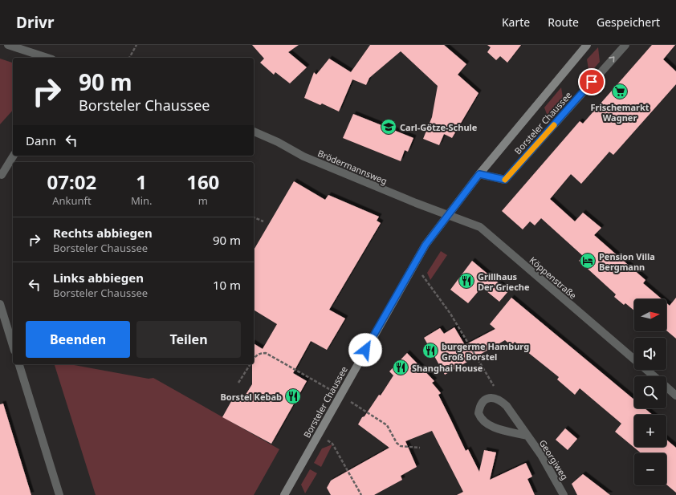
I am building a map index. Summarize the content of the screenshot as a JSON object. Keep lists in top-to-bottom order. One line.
{"streets":{"main road":["Borsteler Chaussee"],"street":["Brödermannsweg","Köppenstraße","Georgiweg"]},"crossings":[["Borsteler Chaussee","Brödermannsweg"],["Borsteler Chaussee","Köppenstraße"],["Brödermannsweg","Köppenstraße"]],"places":{"supermarket":["Frischemarkt Wagner"],"school or university":["Carl-Götze-Schule"],"hotel":["Pension Villa Bergmann"],"restaurant":["Grillhaus Der Grieche","burgerme Hamburg Groß Borstel","Shanghai House","Borstel Kebab"]},"north":"right","page":{"header":"Drivr","nav":["Karte","Route","Gespeichert"],"turn":["90 m","Borsteler Chaussee"],"then":"Dann","eta":["07:02","Ankunft","1","Min.","160","m"],"list":[{"name":"Rechts abbiegen","note":"Borsteler Chaussee","value":"90 m"},{"name":"Links abbiegen","note":"Borsteler Chaussee","value":"10 m"}],"map_buttons":["+","−"],"buttons":["Beenden","Teilen"]}}
